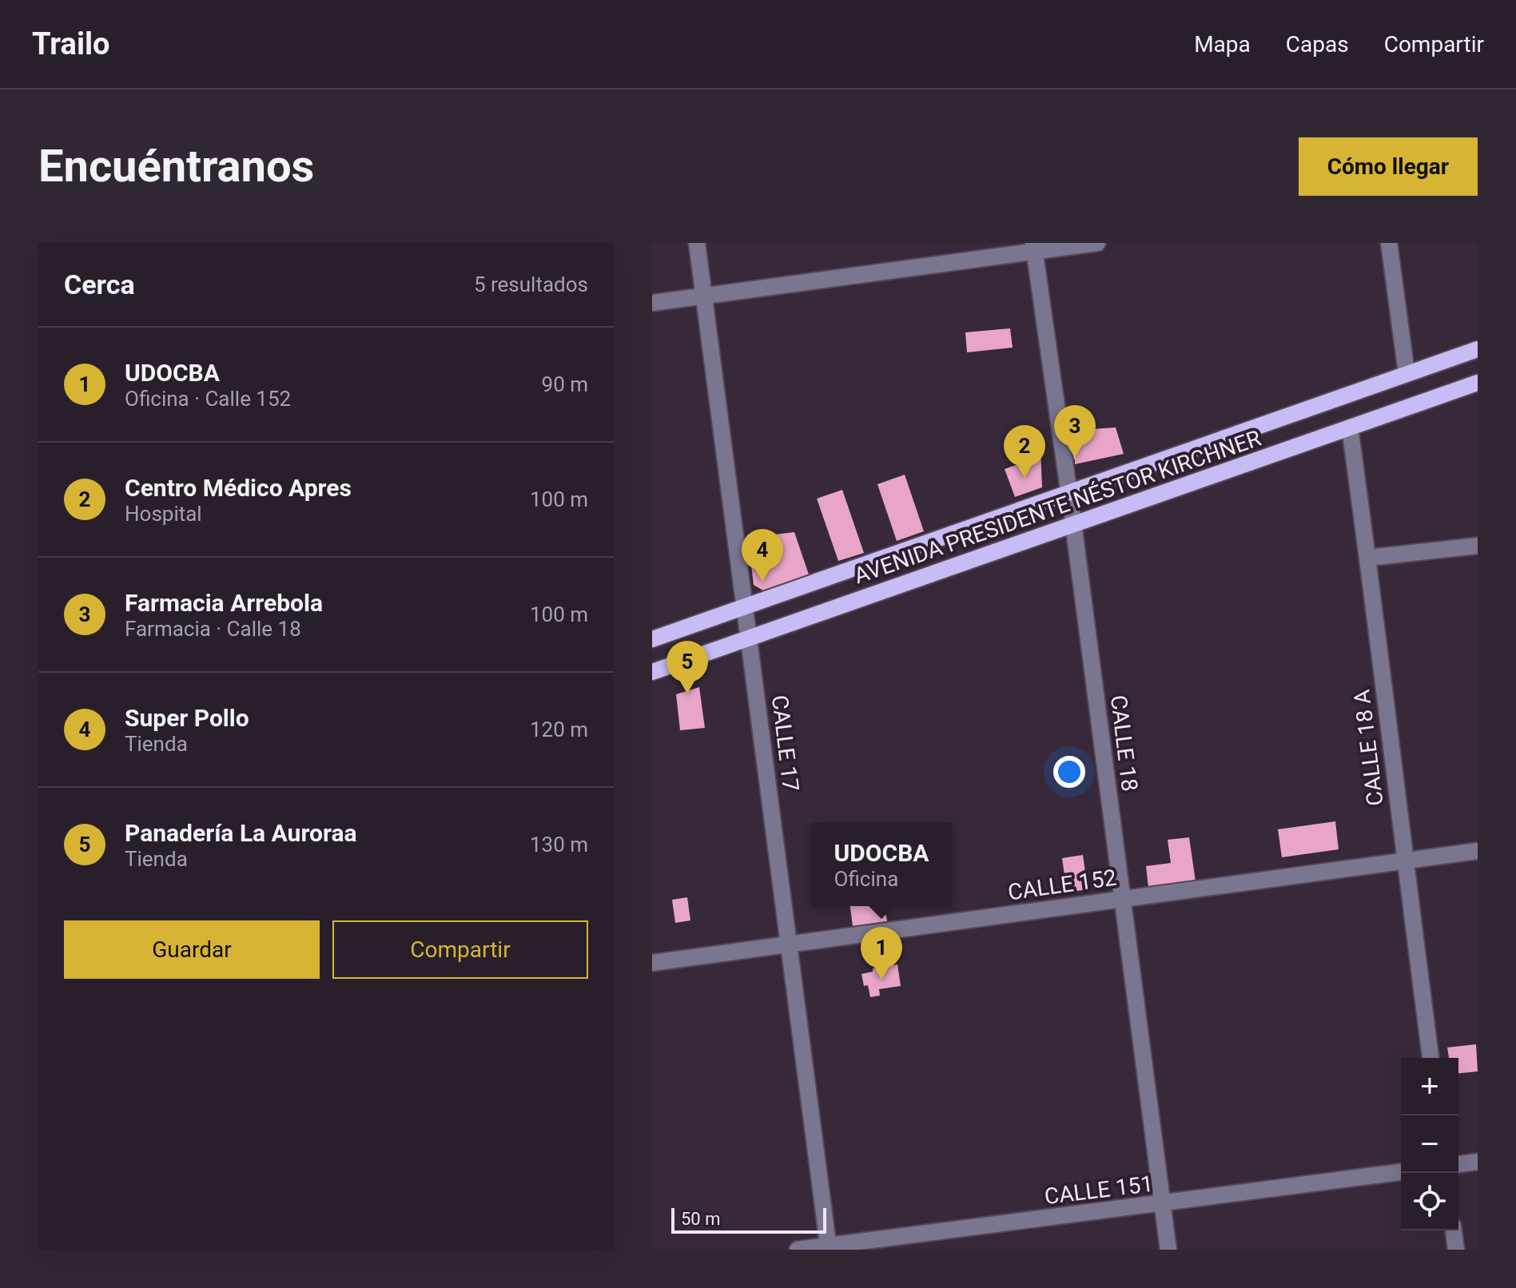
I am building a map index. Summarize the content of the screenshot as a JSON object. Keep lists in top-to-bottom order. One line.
{"streets":{"main road":["AVENIDA PRESIDENTE NÉSTOR KIRCHNER"],"street":["CALLE 17","CALLE 18","CALLE 18 A","CALLE 152","CALLE 151"]},"crossings":[["AVENIDA PRESIDENTE NÉSTOR KIRCHNER","CALLE 17"],["AVENIDA PRESIDENTE NÉSTOR KIRCHNER","CALLE 18"],["AVENIDA PRESIDENTE NÉSTOR KIRCHNER","CALLE 18 A"],["CALLE 17","CALLE 152"],["CALLE 17","CALLE 151"],["CALLE 18","CALLE 152"],["CALLE 18","CALLE 151"],["CALLE 18 A","CALLE 152"]],"scale_bar":"50 m","page":{"header":"Trailo","nav":["Mapa","Capas","Compartir"],"buttons":["Cómo llegar",["Guardar","Compartir"]],"title":"Encuéntranos","heading":["Cerca","5 resultados"],"list":[{"mark":"1","name":"UDOCBA","note":"Oficina · Calle 152","value":"90 m"},{"mark":"2","name":"Centro Médico Apres","note":"Hospital","value":"100 m"},{"mark":"3","name":"Farmacia Arrebola","note":"Farmacia · Calle 18","value":"100 m"},{"mark":"4","name":"Super Pollo","note":"Tienda","value":"120 m"},{"mark":"5","name":"Panadería La Auroraa","note":"Tienda","value":"130 m"}],"pins":["3","2","4","5","1"],"popup":["UDOCBA","Oficina"],"map_buttons":["+","−"],"scale":"50 m"}}
